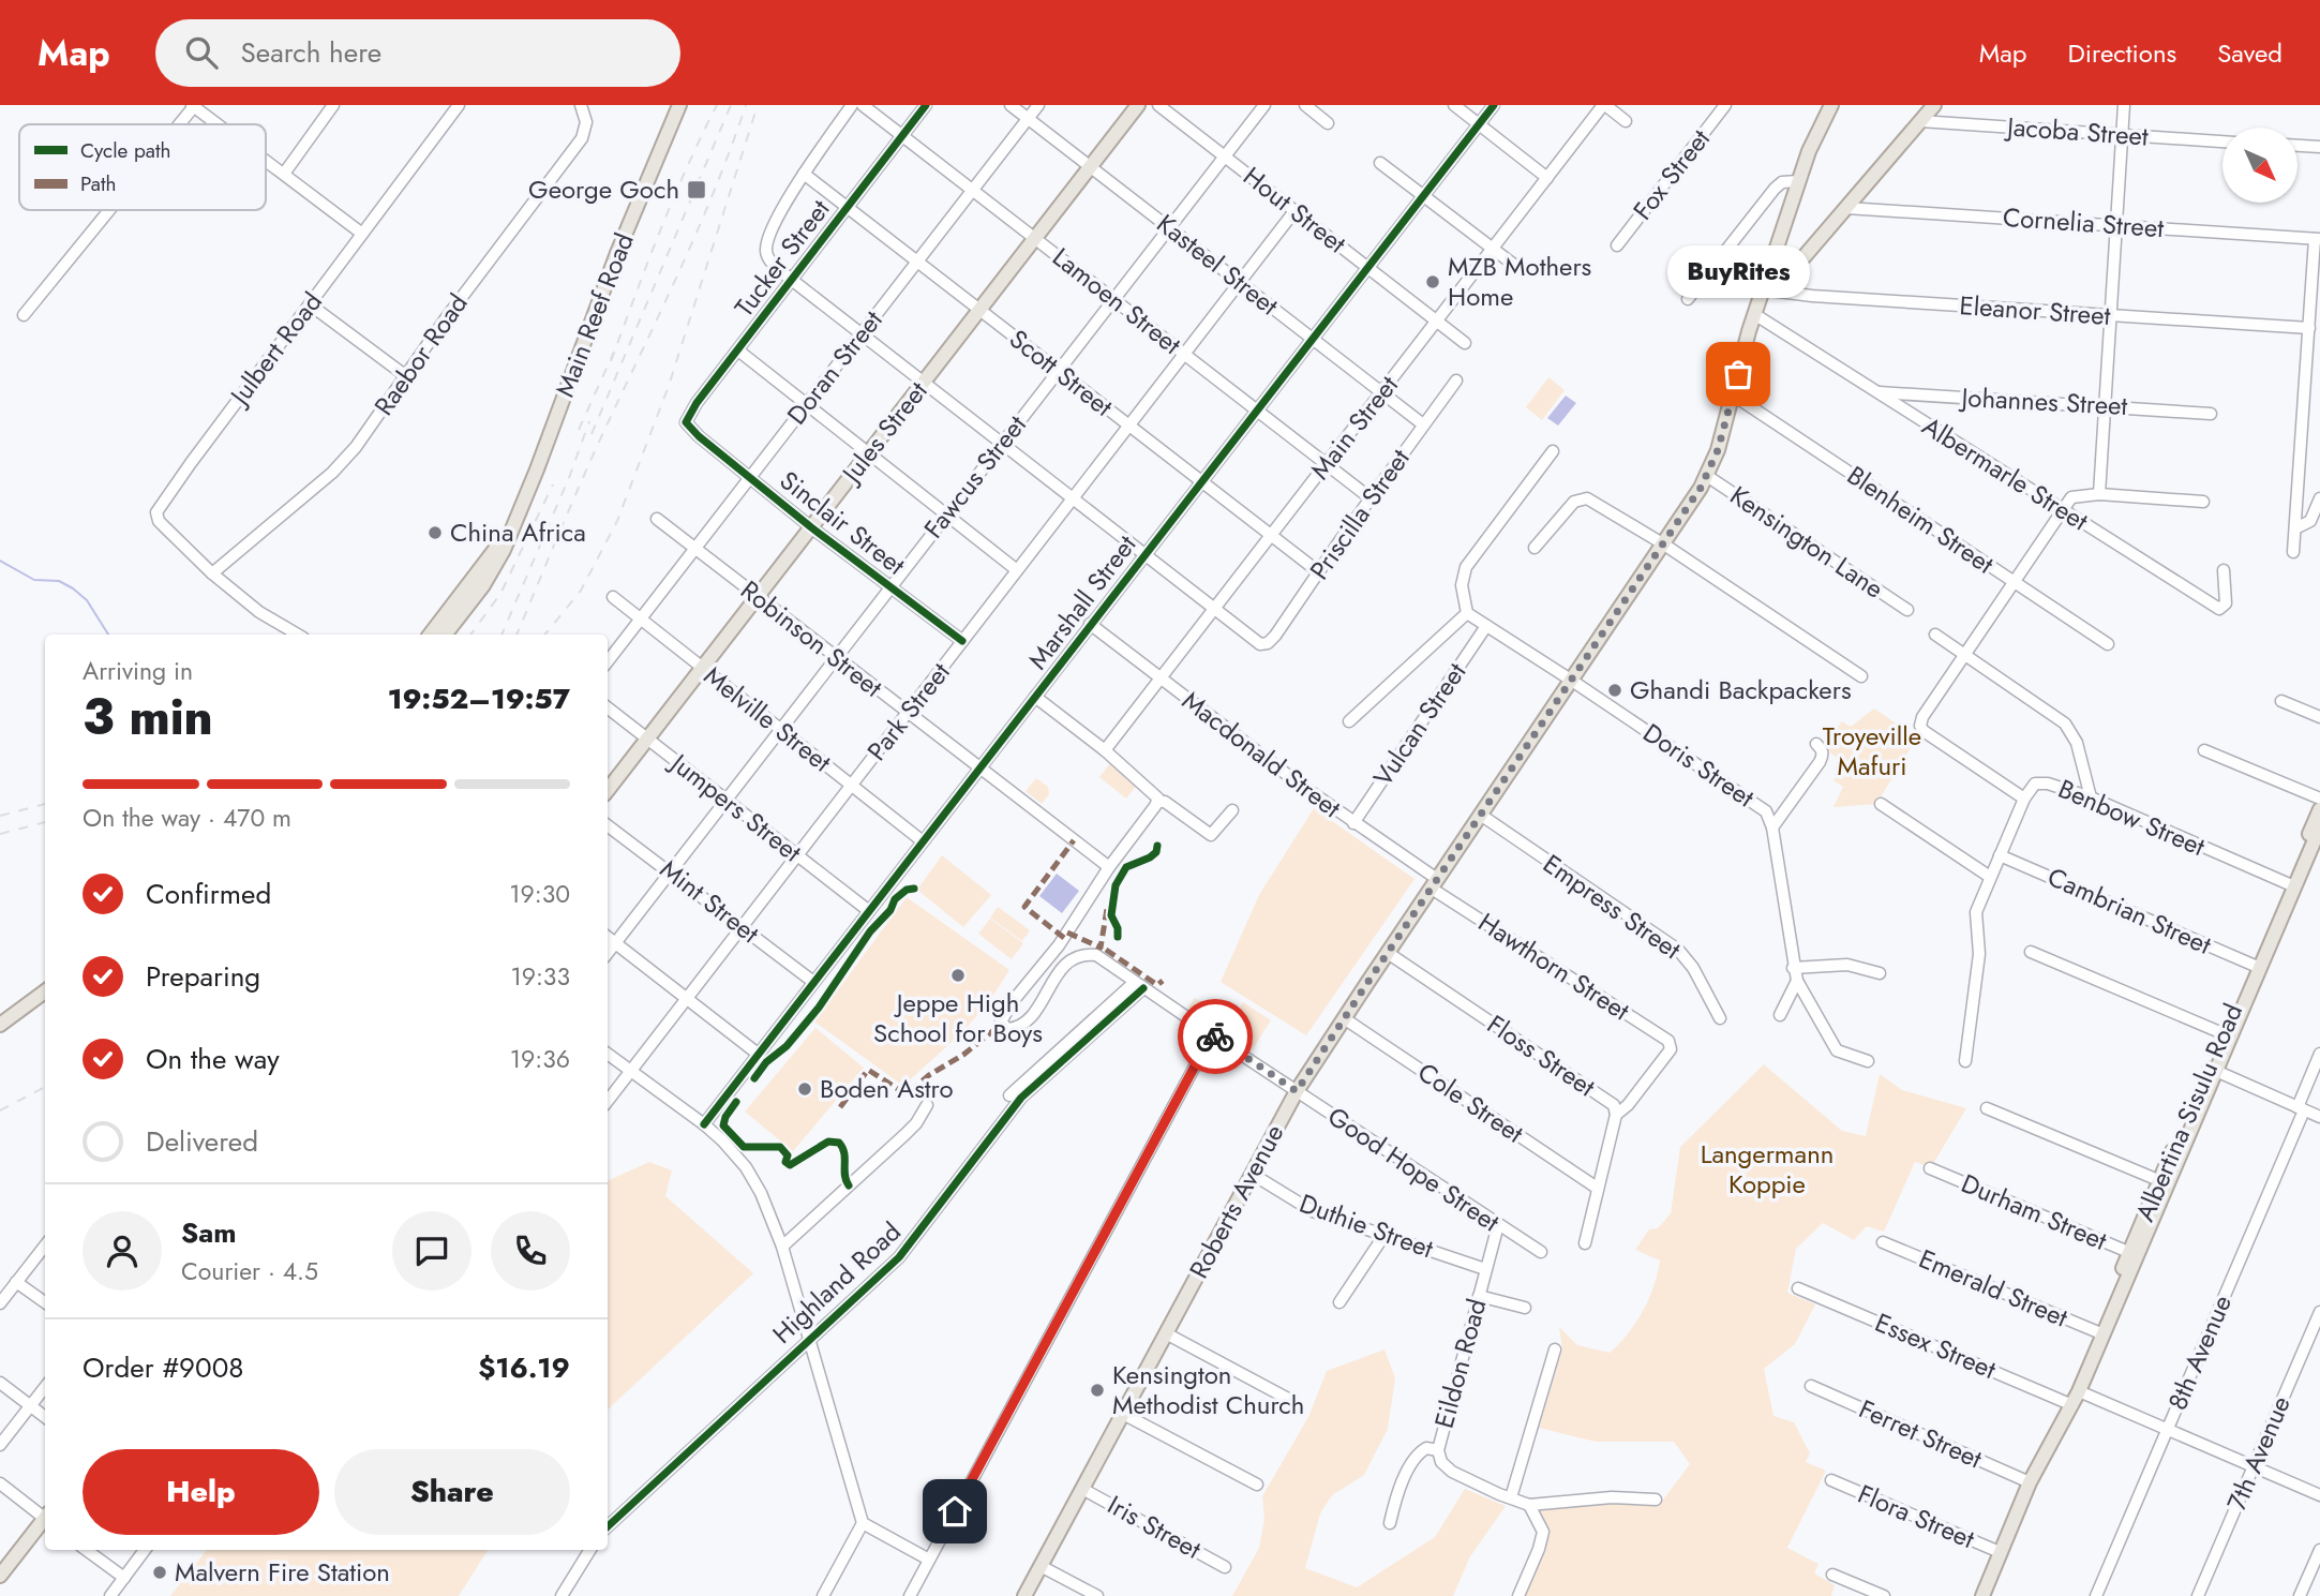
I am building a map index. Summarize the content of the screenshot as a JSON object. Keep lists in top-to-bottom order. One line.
{"streets":{"main road":["Main Reef Road","Jules Street","Albertina Sisulu Road","Roberts Avenue"],"street":["Jacoba Street","Fox Street","Hout Street","Cornelia Street","Tucker Street","Kasteel Street","Lamoen Street","Eleanor Street","Julbert Road","Raebor Road","Doran Street","Scott Street","Johannes Street","Main Street","Albermarle Street","Fawcus Street","Priscilla Street","Blenheim Street","Sinclair Street","Kensington Lane","Marshall Street","Robinson Street","Park Street","Melville Street","Vulcan Street","Macdonald Street","Doris Street","Jumpers Street","Benbow Street","Mint Street","Empress Street","Cambrian Street","Hawthorn Street","Floss Street","Cole Street","Good Hope Street","Durham Street","Duthie Street","Highland Road","Emerald Street","Essex Street","8th Avenue","Eildon Road","Ferret Street","7th Avenue","Flora Street","Iris Street"]},"crossings":[["Hout Street","Main Street"],["Hout Street","Fawcus Street"],["Hout Street","Marshall Street"],["Hout Street","Park Street"],["Tucker Street","Lamoen Street"],["Tucker Street","Scott Street"],["Tucker Street","Sinclair Street"],["Kasteel Street","Doran Street"],["Kasteel Street","Main Street"],["Kasteel Street","Jules Street"],["Kasteel Street","Fawcus Street"],["Kasteel Street","Priscilla Street"],["Kasteel Street","Marshall Street"],["Kasteel Street","Park Street"],["Lamoen Street","Doran Street"],["Lamoen Street","Main Street"],["Lamoen Street","Jules Street"],["Lamoen Street","Fawcus Street"],["Lamoen Street","Priscilla Street"],["Lamoen Street","Marshall Street"],["Lamoen Street","Park Street"],["Eleanor Street","Roberts Avenue"],["Julbert Road","Raebor Road"],["Doran Street","Scott Street"],["Doran Street","Sinclair Street"],["Doran Street","Robinson Street"],["Doran Street","Melville Street"],["Scott Street","Main Street"],["Scott Street","Jules Street"],["Scott Street","Fawcus Street"],["Scott Street","Priscilla Street"],["Scott Street","Marshall Street"],["Scott Street","Park Street"],["Johannes Street","Albermarle Street"],["Main Street","Priscilla Street"],["Main Street","Macdonald Street"],["Jules Street","Sinclair Street"],["Jules Street","Robinson Street"],["Jules Street","Melville Street"],["Jules Street","Jumpers Street"],["Albermarle Street","Roberts Avenue"],["Fawcus Street","Sinclair Street"],["Fawcus Street","Robinson Street"],["Fawcus Street","Melville Street"],["Fawcus Street","Jumpers Street"],["Fawcus Street","Mint Street"],["Blenheim Street","Roberts Avenue"],["Sinclair Street","Park Street"],["Kensington Lane","Roberts Avenue"],["Marshall Street","Robinson Street"],["Marshall Street","Melville Street"],["Marshall Street","Macdonald Street"],["Marshall Street","Jumpers Street"],["Marshall Street","Mint Street"],["Robinson Street","Park Street"],["Robinson Street","Good Hope Street"],["Park Street","Melville Street"],["Park Street","Jumpers Street"],["Park Street","Mint Street"],["Vulcan Street","Macdonald Street"],["Vulcan Street","Doris Street"],["Macdonald Street","Hawthorn Street"],["Macdonald Street","Roberts Avenue"],["Doris Street","Roberts Avenue"],["Benbow Street","Albertina Sisulu Road"],["Empress Street","Roberts Avenue"],["Cambrian Street","Albertina Sisulu Road"],["Hawthorn Street","Floss Street"],["Hawthorn Street","Roberts Avenue"],["Floss Street","Cole Street"],["Floss Street","Roberts Avenue"],["Cole Street","Roberts Avenue"],["Albertina Sisulu Road","Durham Street"],["Albertina Sisulu Road","Emerald Street"],["Albertina Sisulu Road","Essex Street"],["Albertina Sisulu Road","Ferret Street"],["Albertina Sisulu Road","Flora Street"],["Good Hope Street","Roberts Avenue"],["Good Hope Street","Highland Road"],["Good Hope Street","Eildon Road"],["Roberts Avenue","Duthie Street"],["Roberts Avenue","Iris Street"],["Duthie Street","Eildon Road"]],"parks":["Troyeville Mafuri","Langermann Koppie"],"places":{"transit":["George Goch"],"other":["MZB Mothers Home","BuyRites","China Africa","Ghandi Backpackers","Jeppe High School for Boys","Boden Astro","Kensington Methodist Church","Malvern Fire Station"]},"legend":["Cycle path","Path"],"north":"bottom right","page":{"header":"Map","search":"Search here","nav":["Map","Directions","Saved"],"bubble":"BuyRites","heading":["3 min","Arriving in","19:52–19:57"],"panel":["Sam","Courier · 4.5","Order #9008","$16.19"],"bar":"On the way · 470 m","list":[["Confirmed","19:30"],["Preparing","19:33"],["On the way","19:36"],"Delivered"],"buttons":["Help","Share"]}}
